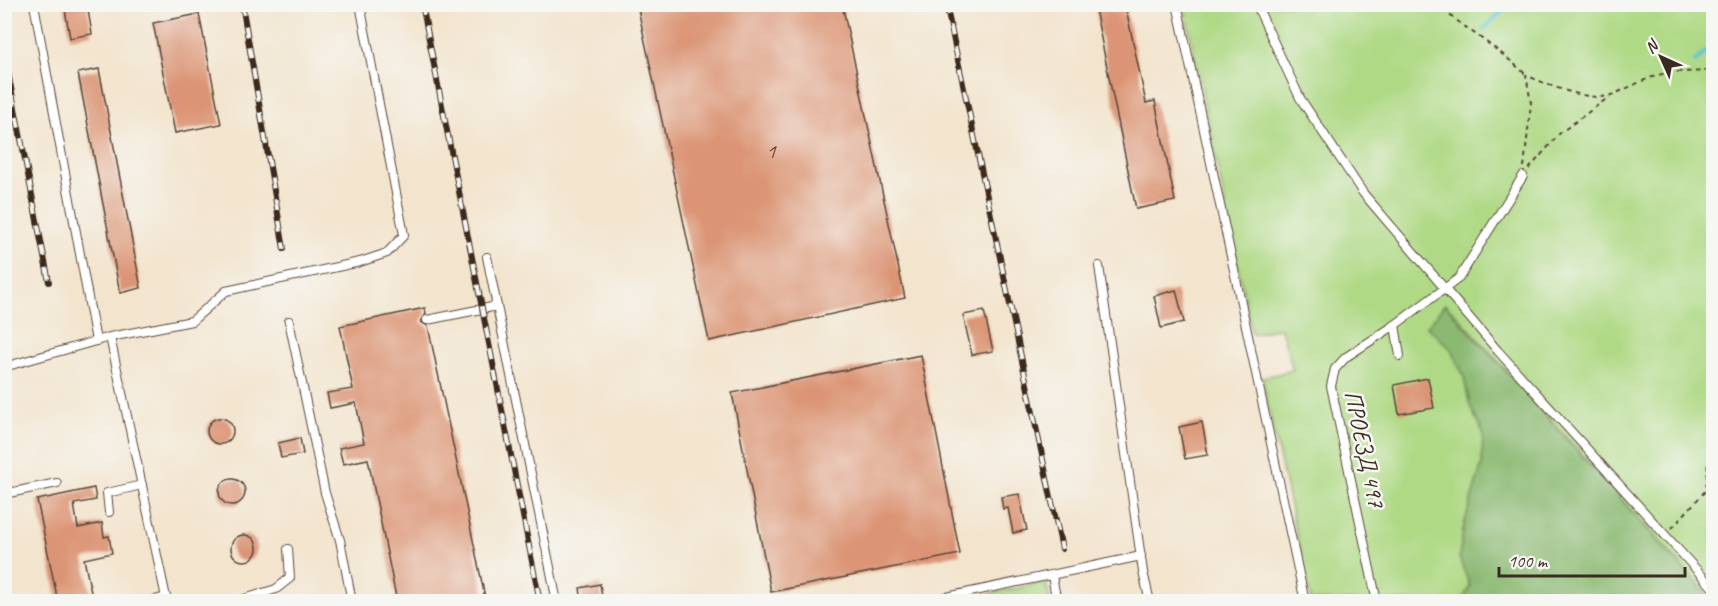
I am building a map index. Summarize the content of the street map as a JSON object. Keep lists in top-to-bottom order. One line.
{"streets":{"lane":["ПРОЕЗД 497"]},"house_numbers":["1"],"scale_bar":"100 m","north":"top left"}
